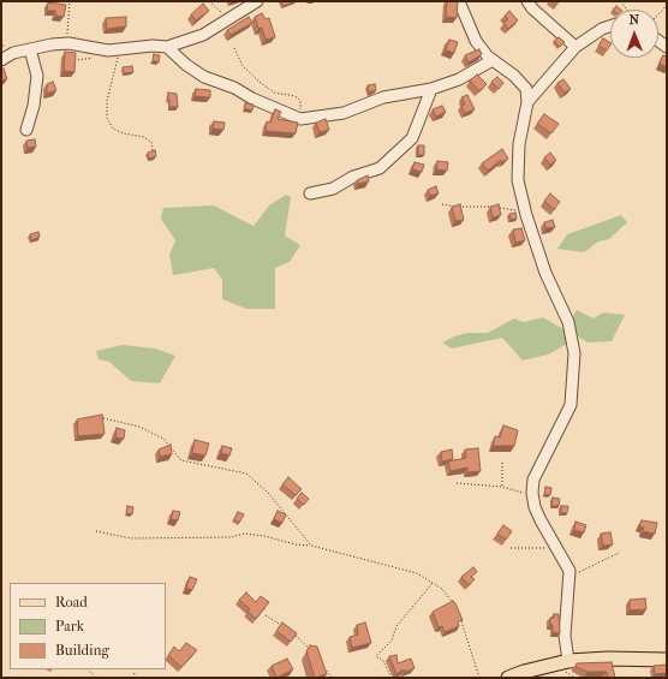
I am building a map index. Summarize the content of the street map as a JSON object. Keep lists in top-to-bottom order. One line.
{"legend":["Road","Park","Building"],"north":"top"}
